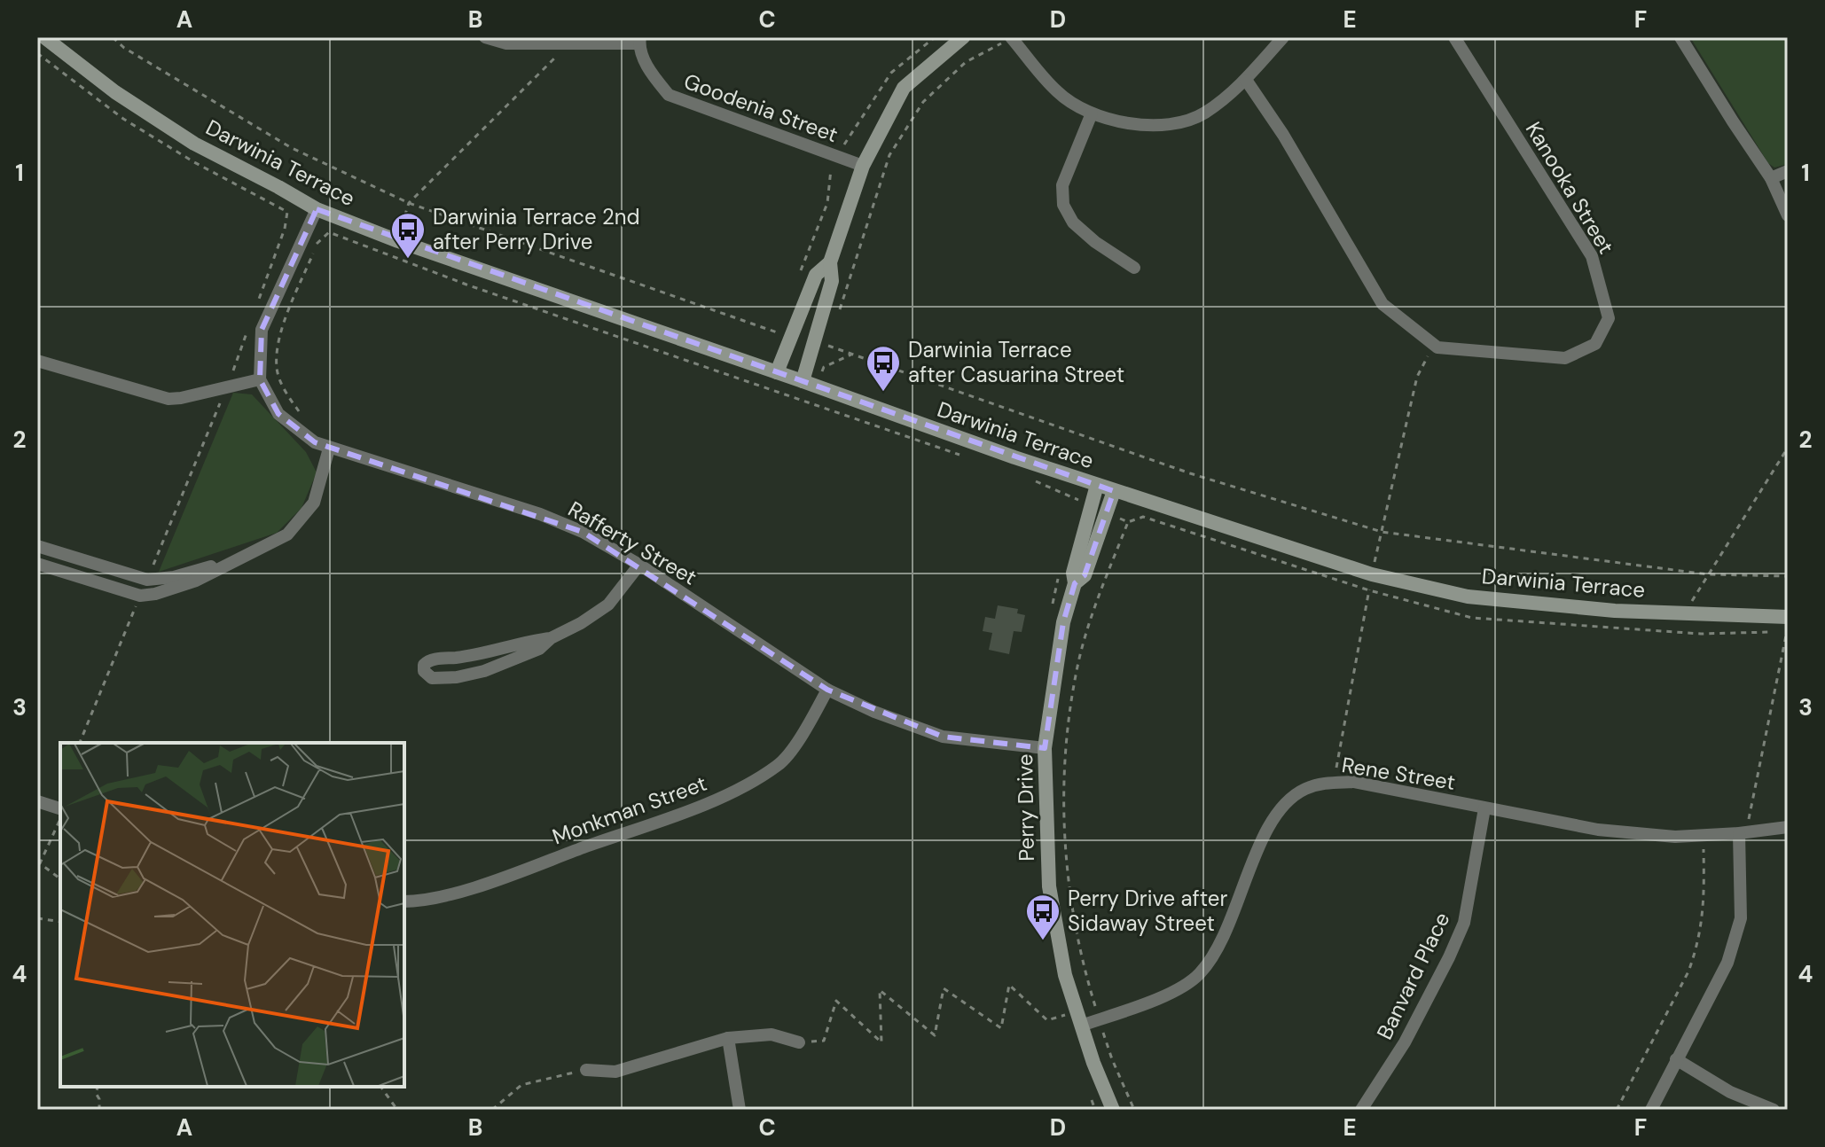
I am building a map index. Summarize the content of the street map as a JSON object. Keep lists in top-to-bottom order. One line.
{"streets":{"main road":["Darwinia Terrace","Perry Drive"],"street":["Goodenia Street","Kanooka Street","Rafferty Street","Rene Street","Monkman Street","Banvard Place"]},"crossings":[["Darwinia Terrace","Perry Drive"],["Rafferty Street","Perry Drive"],["Rafferty Street","Monkman Street"],["Rene Street","Perry Drive"],["Rene Street","Banvard Place"]],"places":{"bus stop":["Darwinia Terrace 2nd after Perry Drive","Darwinia Terrace after Casuarina Street","Perry Drive after Sidaway Street"]},"grid":{"columns":["A","B","C","D","E","F"],"rows":["1","2","3","4"]}}
